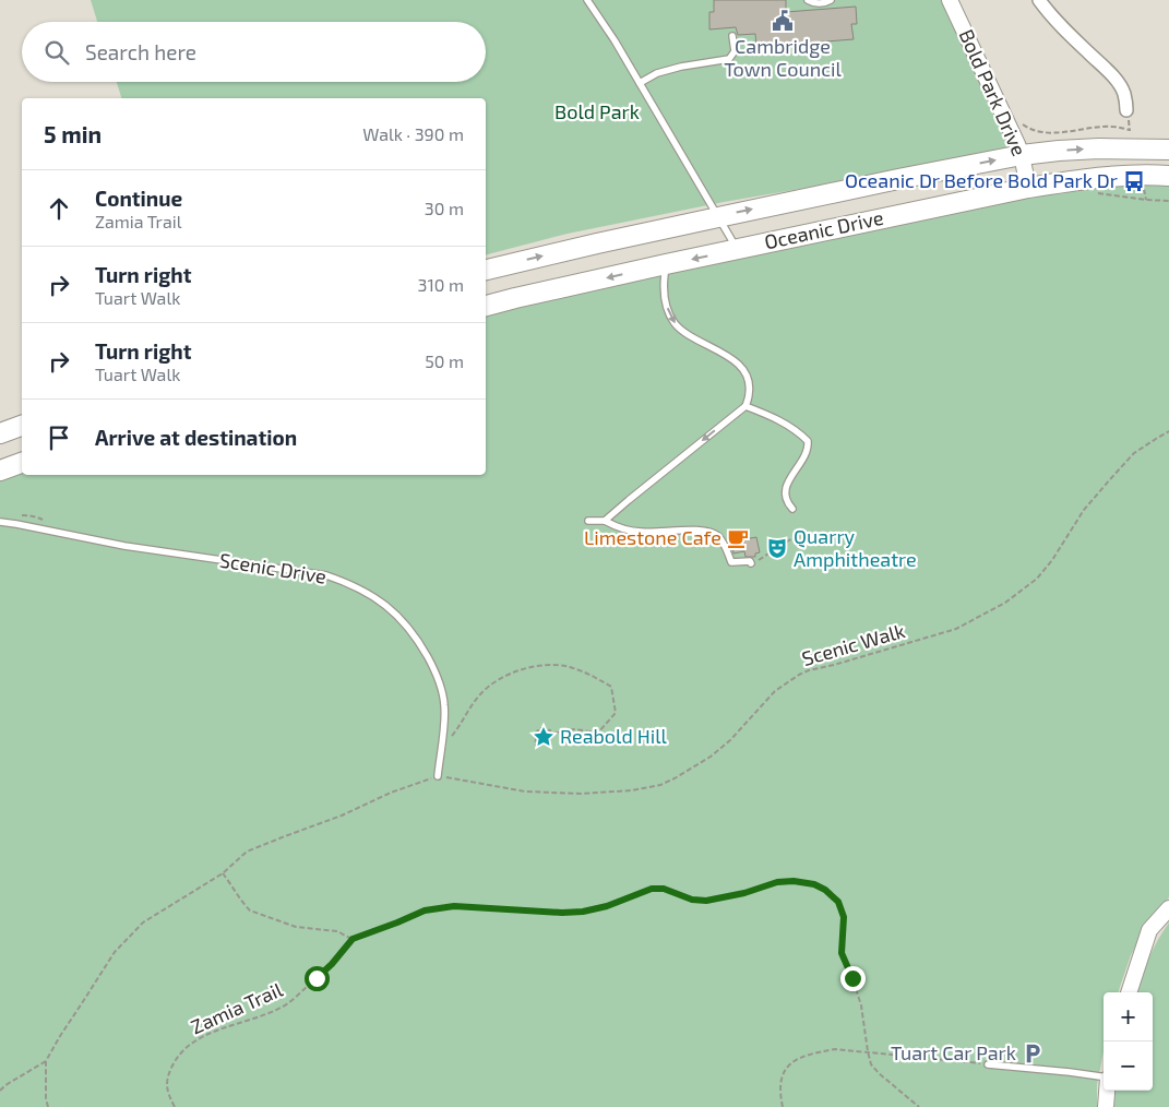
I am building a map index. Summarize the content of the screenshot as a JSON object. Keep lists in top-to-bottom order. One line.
{"streets":{"main road":["Oceanic Drive"],"street":["Bold Park Drive"],"lane":["Scenic Drive"],"path":["Scenic Walk","Zamia Trail"]},"crossings":[["Bold Park Drive","Oceanic Drive"],["Scenic Drive","Scenic Walk"]],"parks":["Bold Park"],"places":{"public building":["Cambridge Town Council"],"bus stop":["Oceanic Dr Before Bold Park Dr"],"cafe":["Limestone Cafe"],"theatre":["Quarry Amphitheatre"],"place":["Reabold Hill"],"parking":["Tuart Car Park"]},"page":{"search":"Search here","heading":["5 min","Walk · 390 m"],"list":[["Continue","Zamia Trail","30 m"],["Turn right","Tuart Walk","310 m"],["Turn right","Tuart Walk","50 m"],"Arrive at destination"],"map_buttons":["+","−"]}}
